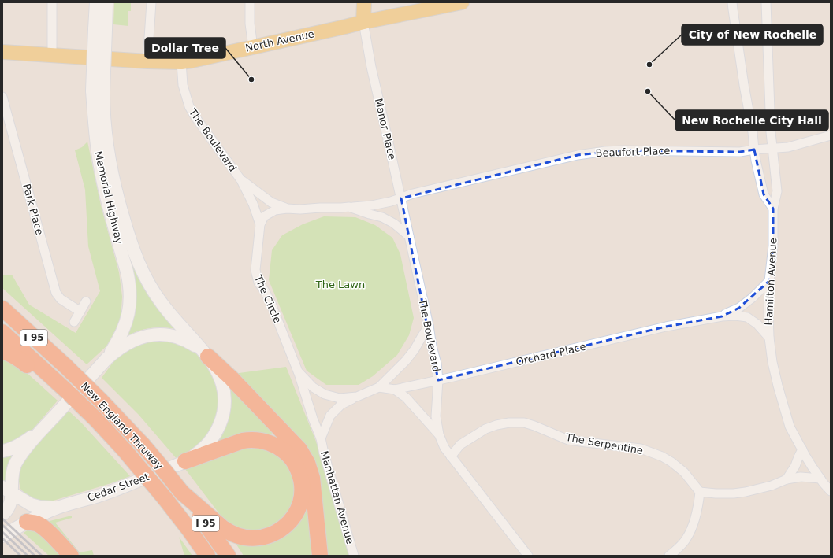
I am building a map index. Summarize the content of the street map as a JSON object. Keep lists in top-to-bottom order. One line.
{"streets":{"highway":["I 95","New England Thruway"],"main road":["North Avenue","Memorial Highway","Cedar Street"],"street":["Manor Place","The Boulevard","Beaufort Place","Park Place","Hamilton Avenue","The Circle","Orchard Place","The Serpentine","Manhattan Avenue"]},"crossings":[["North Avenue","Manor Place"],["North Avenue","The Boulevard"],["Manor Place","The Boulevard"],["Manor Place","Beaufort Place"],["The Boulevard","The Circle"],["The Boulevard","Orchard Place"],["The Boulevard","The Serpentine"],["Beaufort Place","Hamilton Avenue"],["Memorial Highway","Cedar Street"],["Hamilton Avenue","Orchard Place"],["The Circle","Orchard Place"],["The Circle","Manhattan Avenue"]],"parks":["The Lawn"],"places":["City of New Rochelle","Dollar Tree","New Rochelle City Hall"]}
